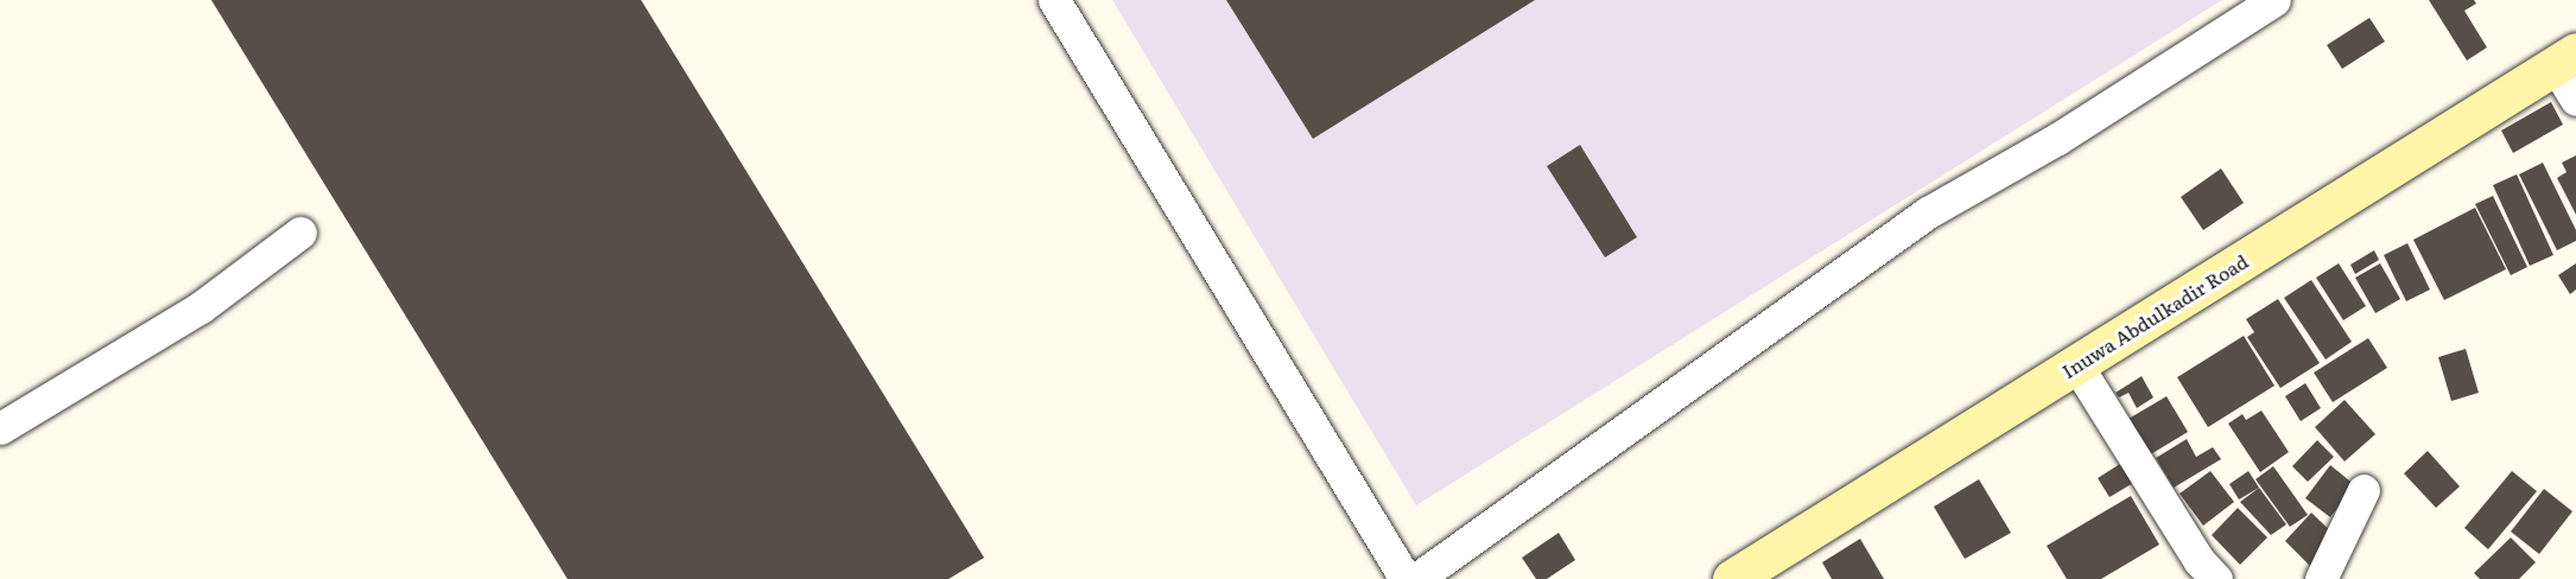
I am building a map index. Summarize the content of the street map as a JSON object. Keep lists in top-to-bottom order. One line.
{"streets":{"main road":["Inuwa Abdulkadir Road"]}}
